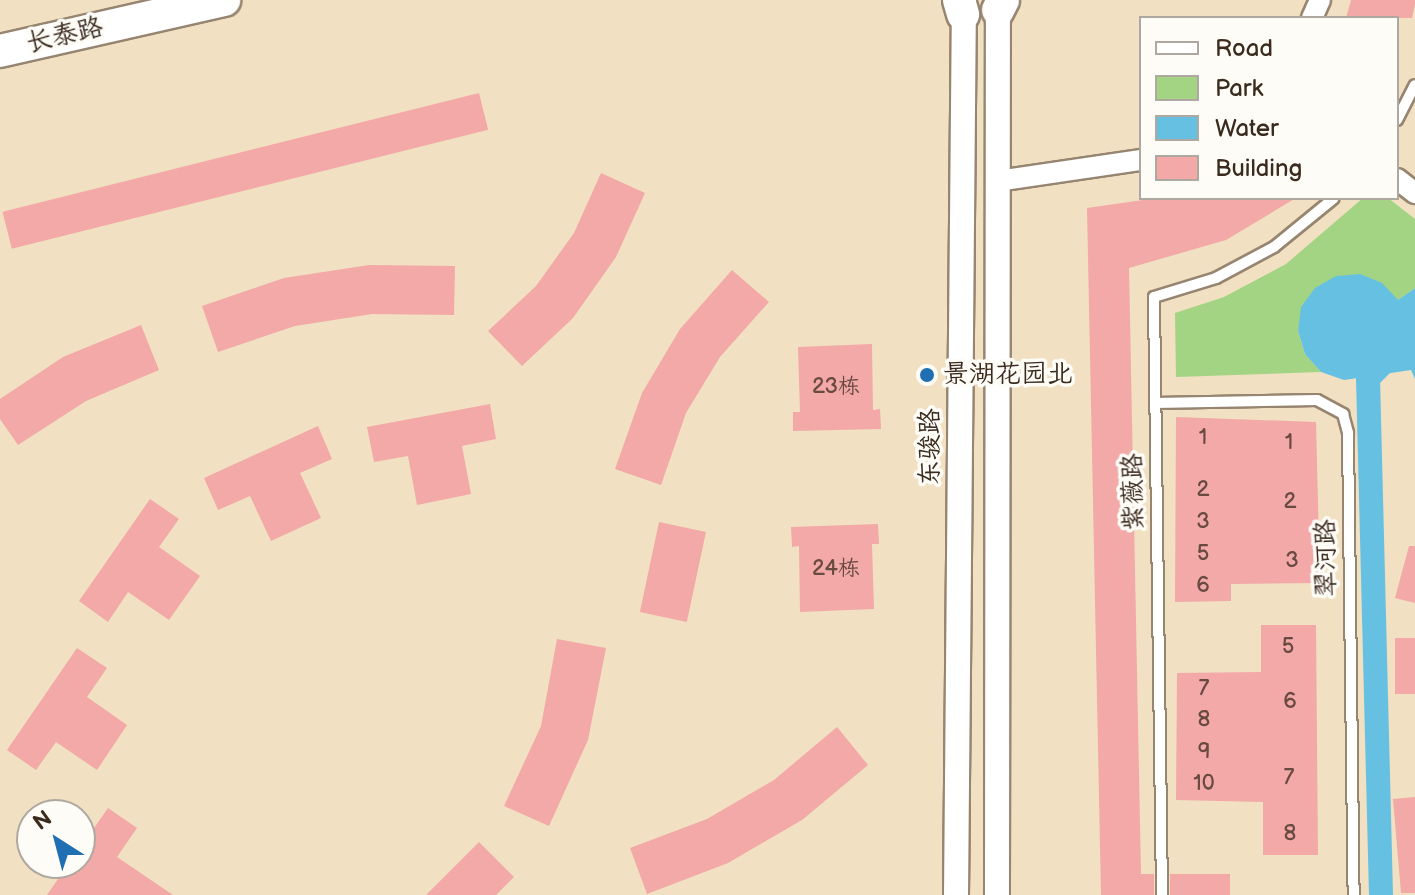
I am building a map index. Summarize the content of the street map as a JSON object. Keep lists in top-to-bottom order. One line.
{"streets":{"highway":["长泰路"],"street":["东骏路"],"lane":["紫薇路","翠河路"]},"crossings":[["紫薇路","翠河路"]],"places":["景湖花园北"],"house_numbers":["23栋","1","1","2","2","3","5","3","24栋","6","5","7","6","8","9","7","10","8"],"legend":["Road","Park","Water","Building"],"north":"top left"}
